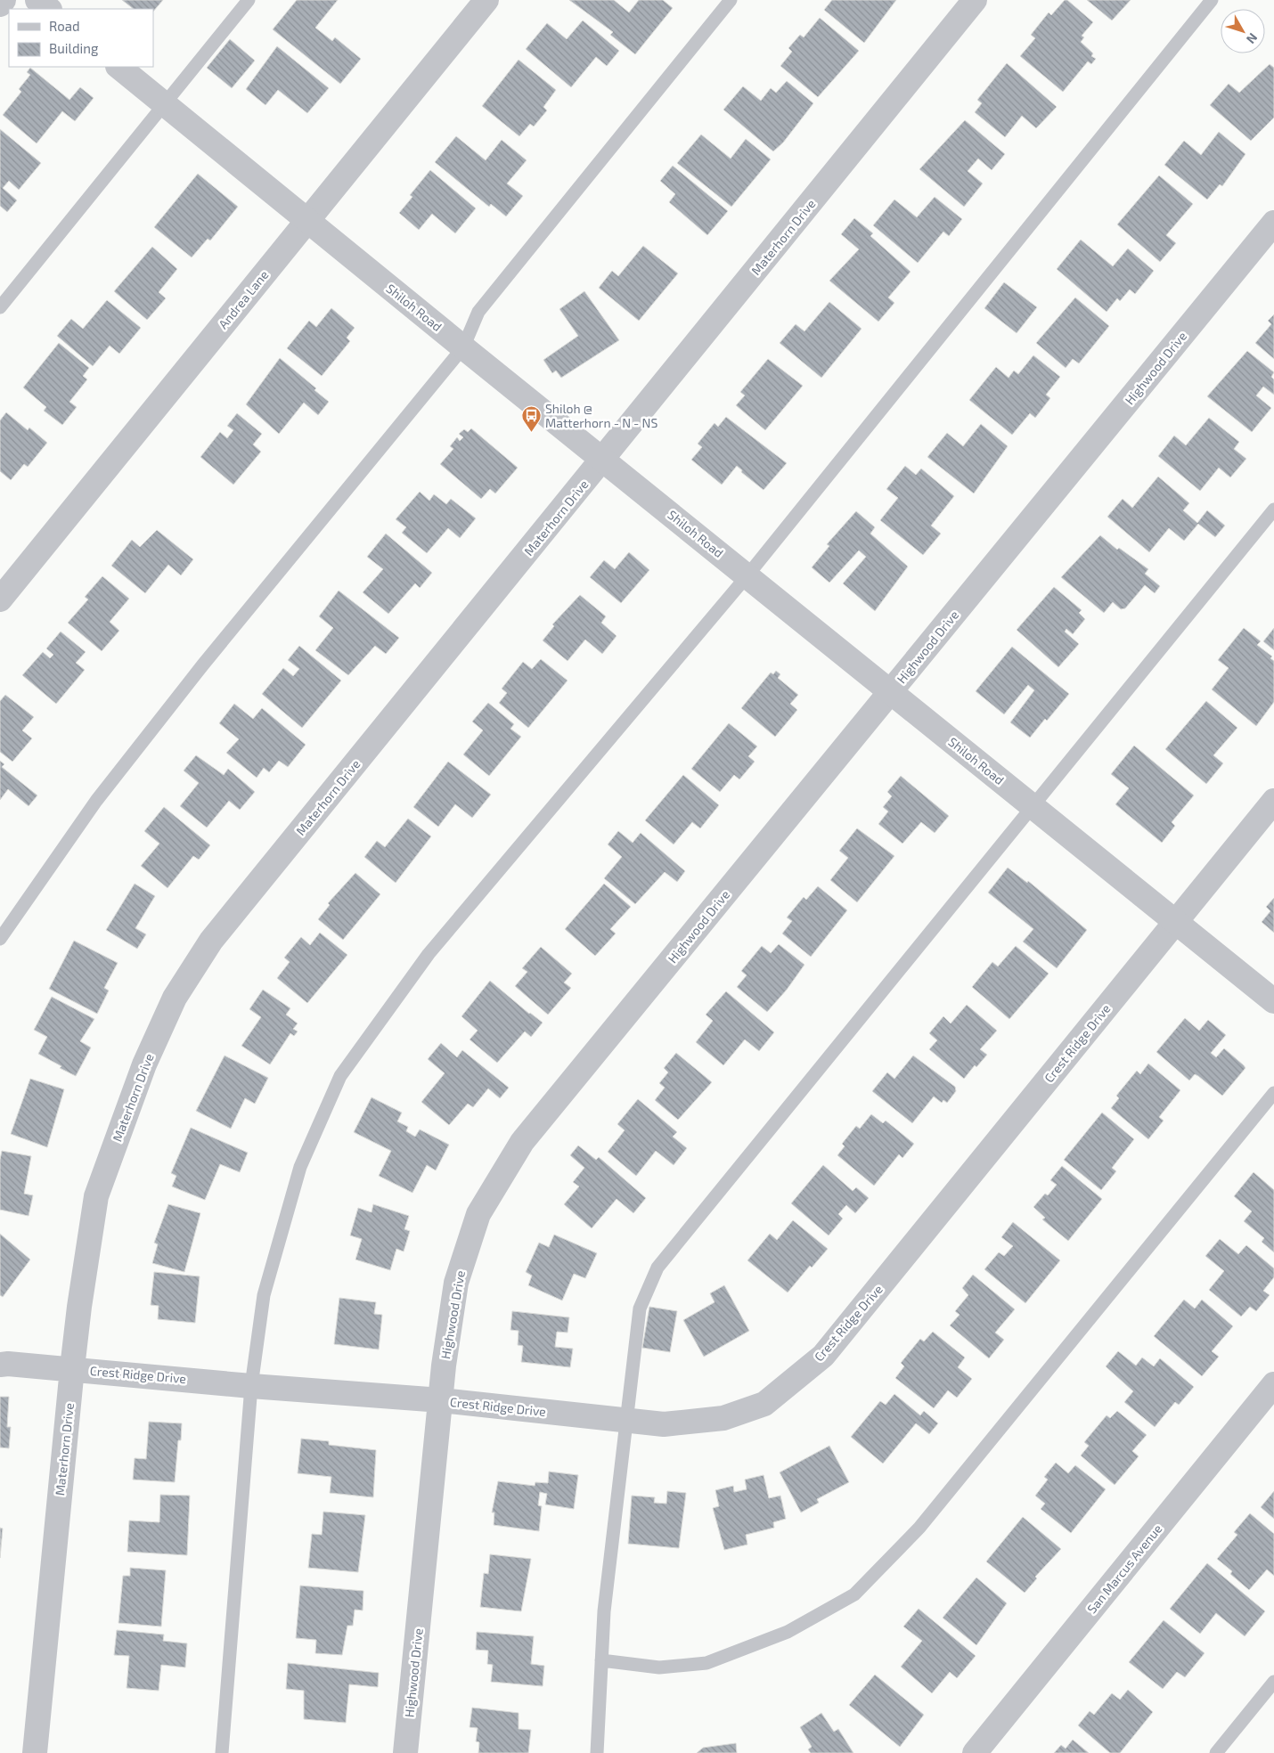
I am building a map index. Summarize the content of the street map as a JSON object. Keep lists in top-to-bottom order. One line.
{"streets":{"street":["Materhorn Drive","Andrea Lane","Shiloh Road","Highwood Drive","Crest Ridge Drive","San Marcus Avenue"]},"crossings":[["Materhorn Drive","Shiloh Road"],["Materhorn Drive","Crest Ridge Drive"],["Andrea Lane","Shiloh Road"],["Shiloh Road","Highwood Drive"],["Shiloh Road","Crest Ridge Drive"],["Highwood Drive","Crest Ridge Drive"]],"places":{"bus stop":["Shiloh @ Matterhorn - N - NS"]},"legend":["Road","Building"],"north":"bottom right"}
